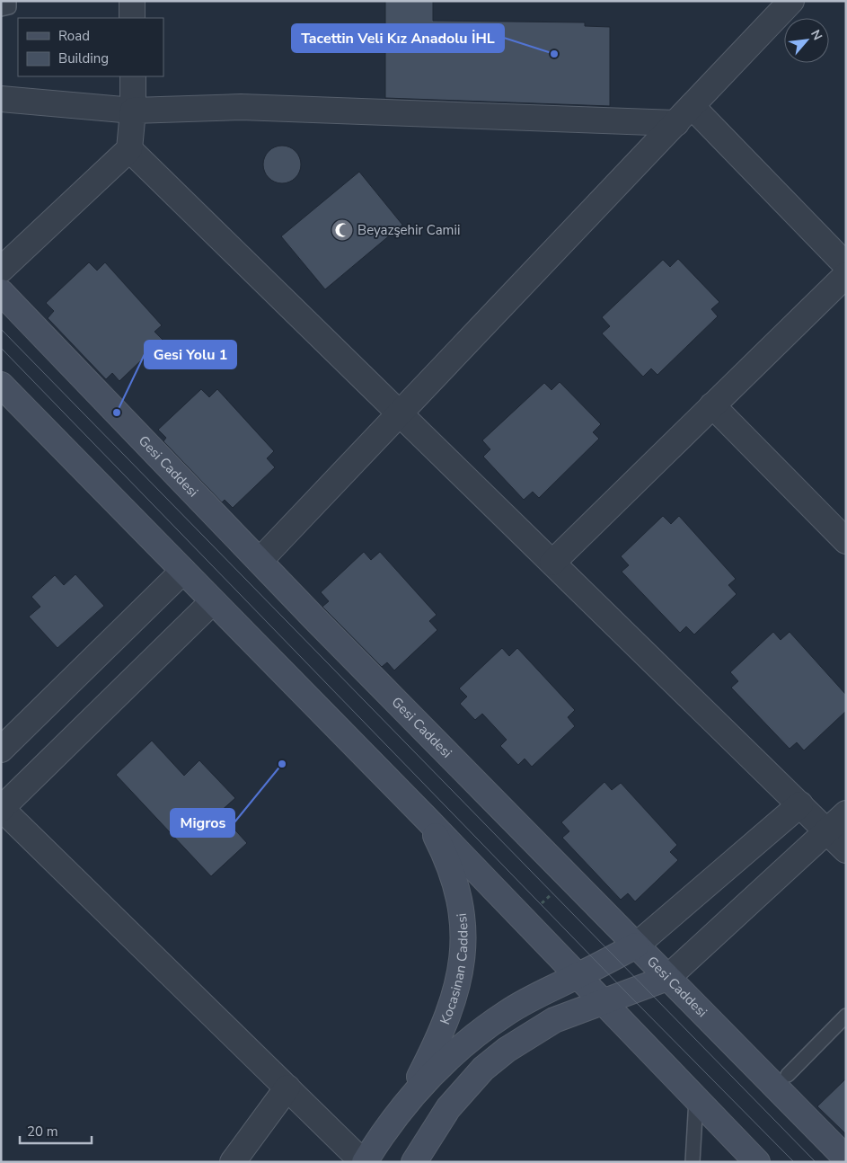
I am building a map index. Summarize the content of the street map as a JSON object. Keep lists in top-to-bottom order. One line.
{"streets":{"main road":["Gesi Caddesi","Kocasinan Caddesi"]},"crossings":[["Gesi Caddesi","Kocasinan Caddesi"]],"places":{"other":["Tacettin Veli Kız Anadolu İHL","Gesi Yolu 1","Migros"],"mosque":["Beyazşehir Camii"]},"legend":["Road","Building"],"scale_bar":"20 m","north":"top right"}
